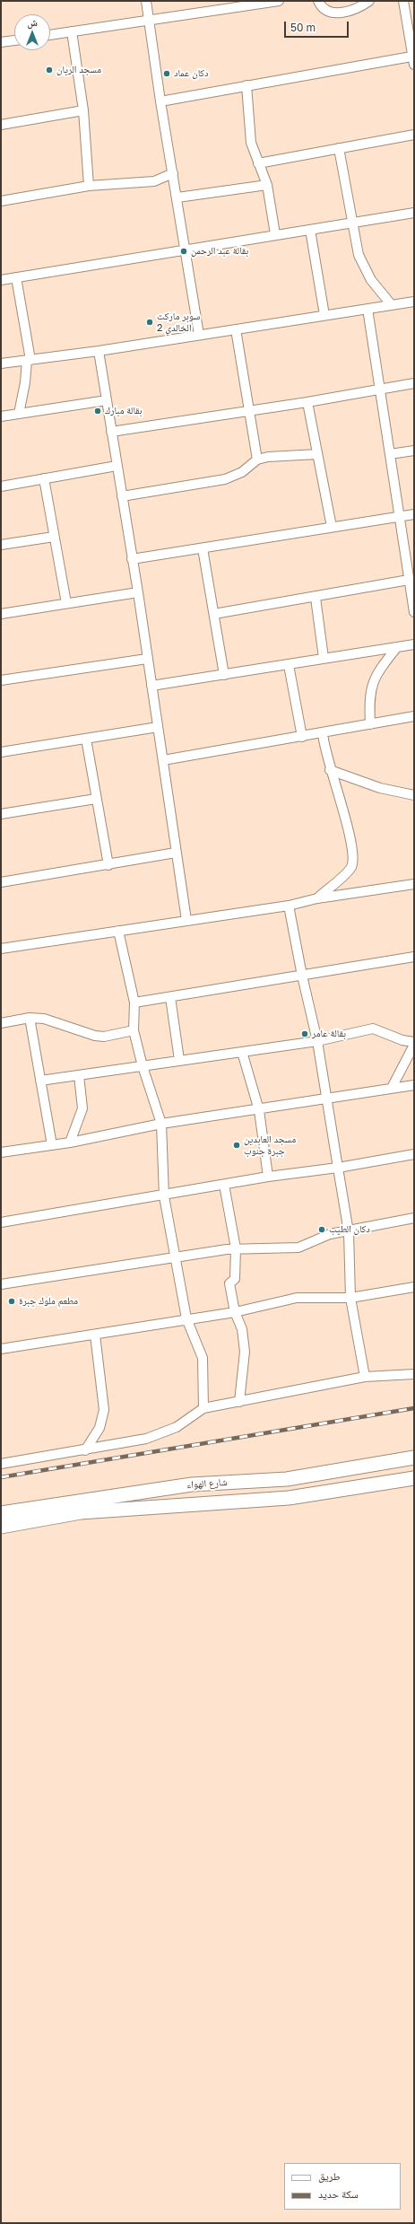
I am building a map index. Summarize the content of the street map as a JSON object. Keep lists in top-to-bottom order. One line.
{"streets":{"highway":["شارع الهواء"]},"places":["مسجد الريان","دكان عماد","بقالة عبد الرحمن","سوبر ماركت الخالدي 2","بقالة مبارك","بقالة عامر","مسجد العابدين جبرة جنوب","دكان الطيب","مطعم ملوك جبرة"],"legend":["طريق","سكة حديد"],"scale_bar":"50 m","north":"top"}
